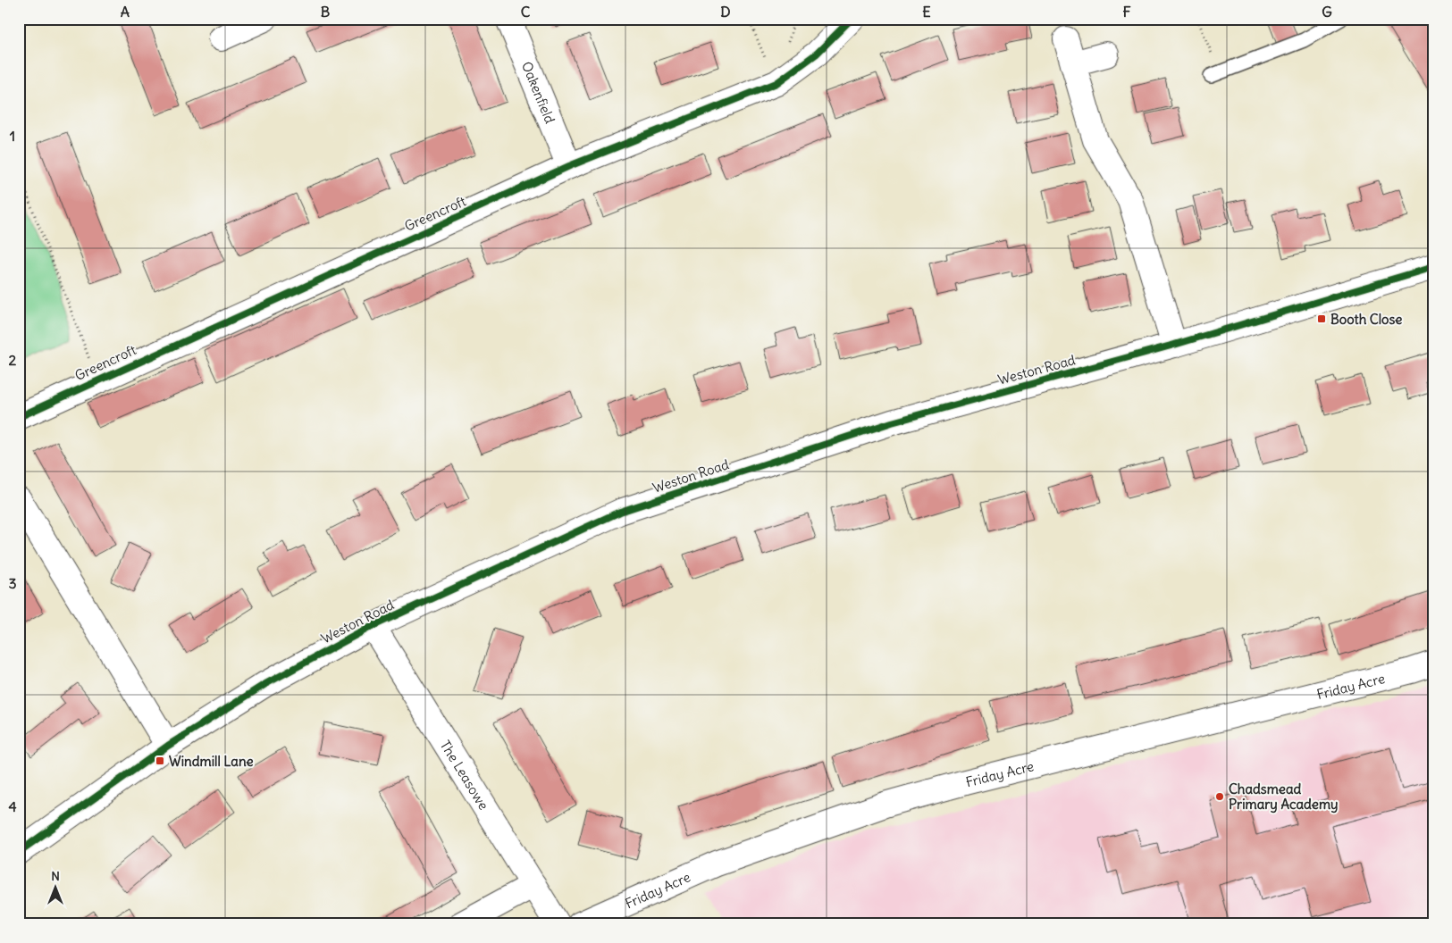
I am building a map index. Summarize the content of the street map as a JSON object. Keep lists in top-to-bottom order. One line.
{"streets":{"street":["Oakenfield","Greencroft","Weston Road","Friday Acre","The Leasowe"]},"crossings":[["Oakenfield","Greencroft"],["Weston Road","The Leasowe"]],"places":{"transit":["Booth Close","Windmill Lane"],"other":["Chadsmead Primary Academy"]},"north":"top","grid":{"columns":["A","B","C","D","E","F","G"],"rows":["1","2","3","4"]}}
